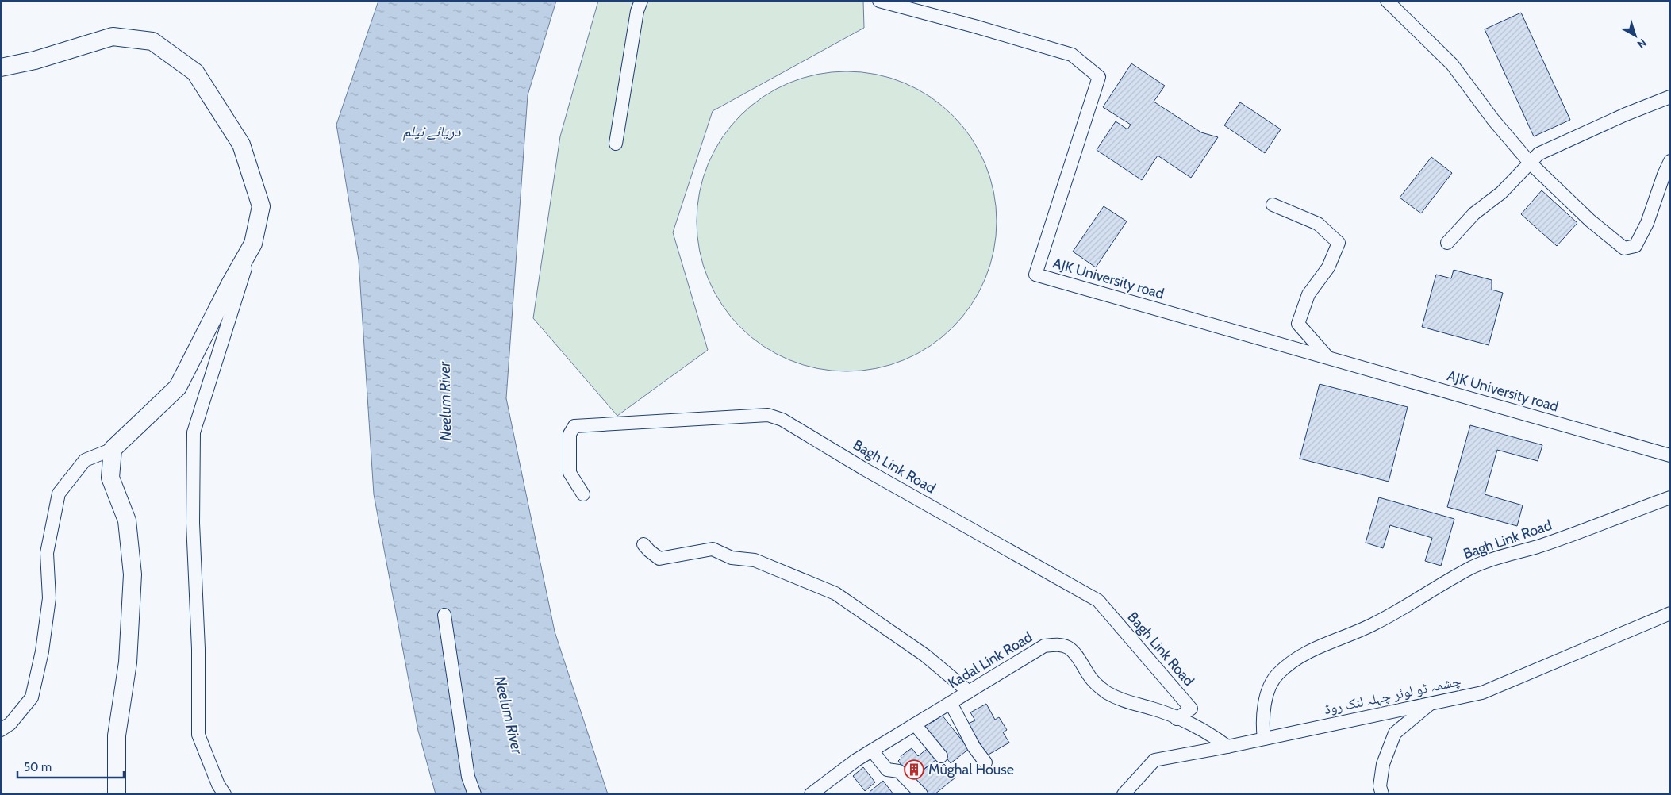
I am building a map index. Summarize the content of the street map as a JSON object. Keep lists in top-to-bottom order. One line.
{"streets":{"street":["AJK University road","Bagh Link Road","Kadal Link Road","چشمہ ٹو لوئر چہلہ لنک روڈ"]},"crossings":[["Bagh Link Road","Kadal Link Road"],["Bagh Link Road","چشمہ ٹو لوئر چہلہ لنک روڈ"],["Kadal Link Road","چشمہ ٹو لوئر چہلہ لنک روڈ"]],"water":["دریائے نیلم","Neelum River"],"places":{"building":["Mughal House"]},"scale_bar":"50 m","north":"bottom right"}
